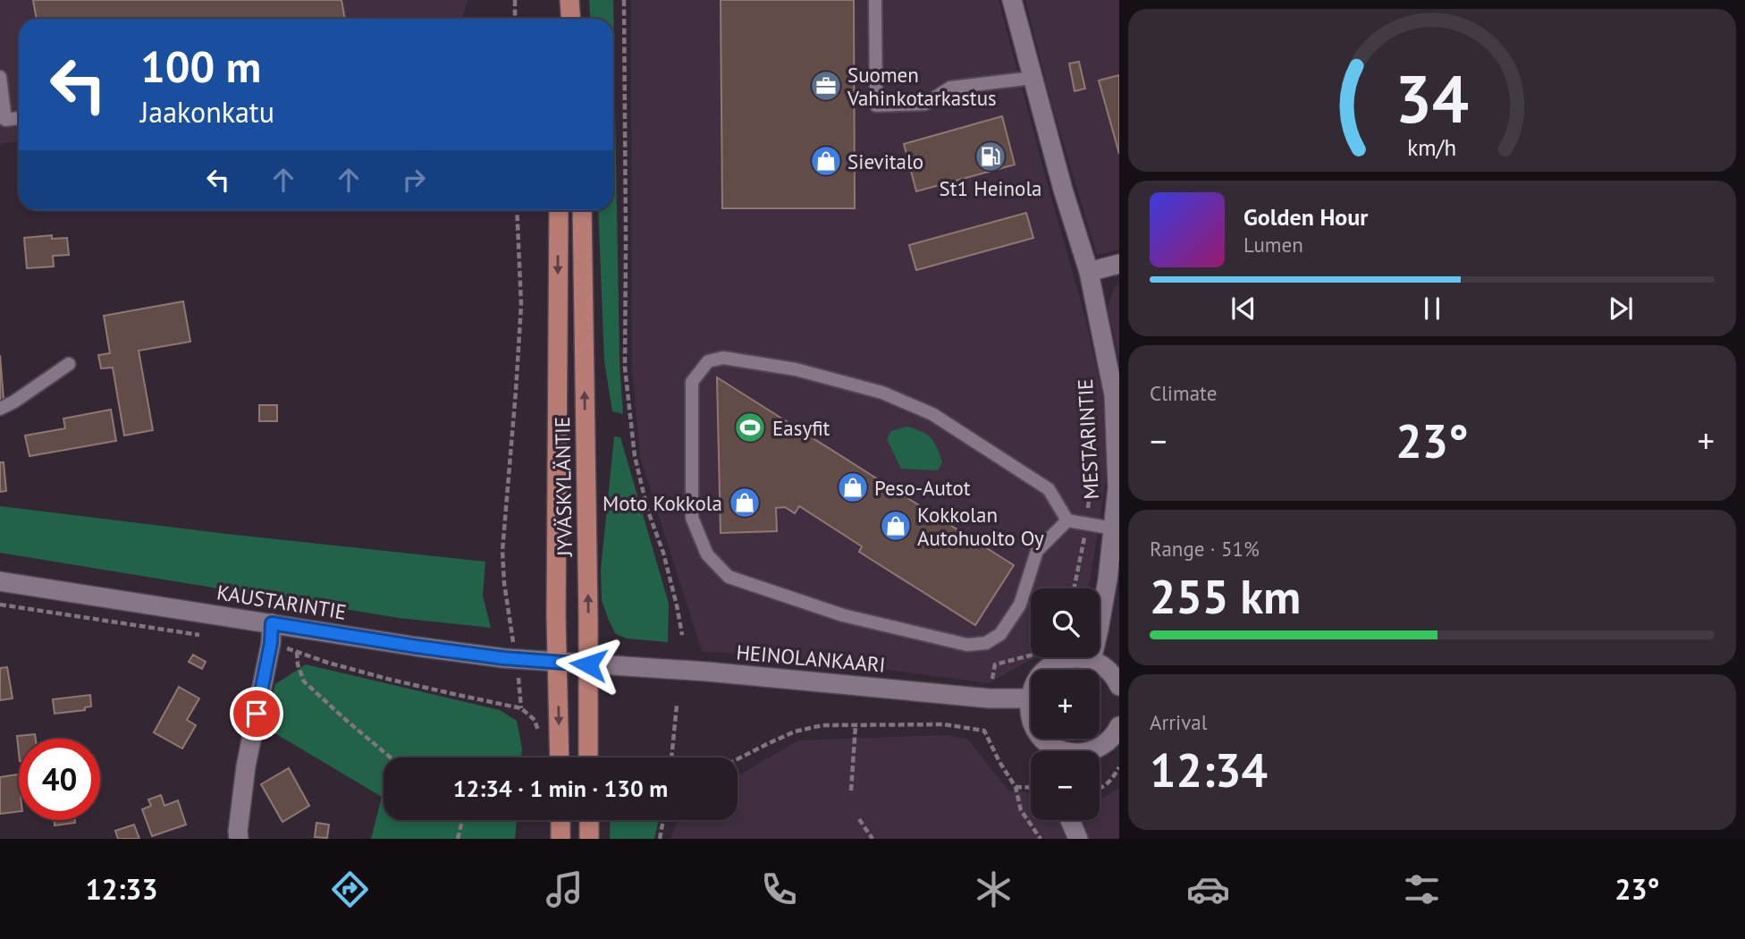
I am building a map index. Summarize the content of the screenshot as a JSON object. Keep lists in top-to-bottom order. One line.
{"streets":{"highway":["JYVÄSKYLÄNTIE"],"street":["MESTARINTIE","KAUSTARINTIE","HEINOLANKAARI"]},"crossings":[["JYVÄSKYLÄNTIE","KAUSTARINTIE"],["JYVÄSKYLÄNTIE","HEINOLANKAARI"],["KAUSTARINTIE","HEINOLANKAARI"]],"places":{"office":["Suomen Vahinkotarkastus"],"fuel station":["St1 Heinola"],"shop":["Sievitalo","Peso-Autot","Moto Kokkola","Kokkolan Autohuolto Oy"],"sports":["Easyfit"]},"page":{"turn":["100 m","Jaakonkatu"],"song":["Golden Hour","Lumen"],"tile":["Climate",["Range · 51%","255 km"],["Arrival","12:34"]],"heat":["−","23°","+"],"map_buttons":["+","−"],"limit":"40","trip":"12:34 · 1 min · 130 m","tabs":["12:33","23°"],"gauge":["34","km/h"]}}
